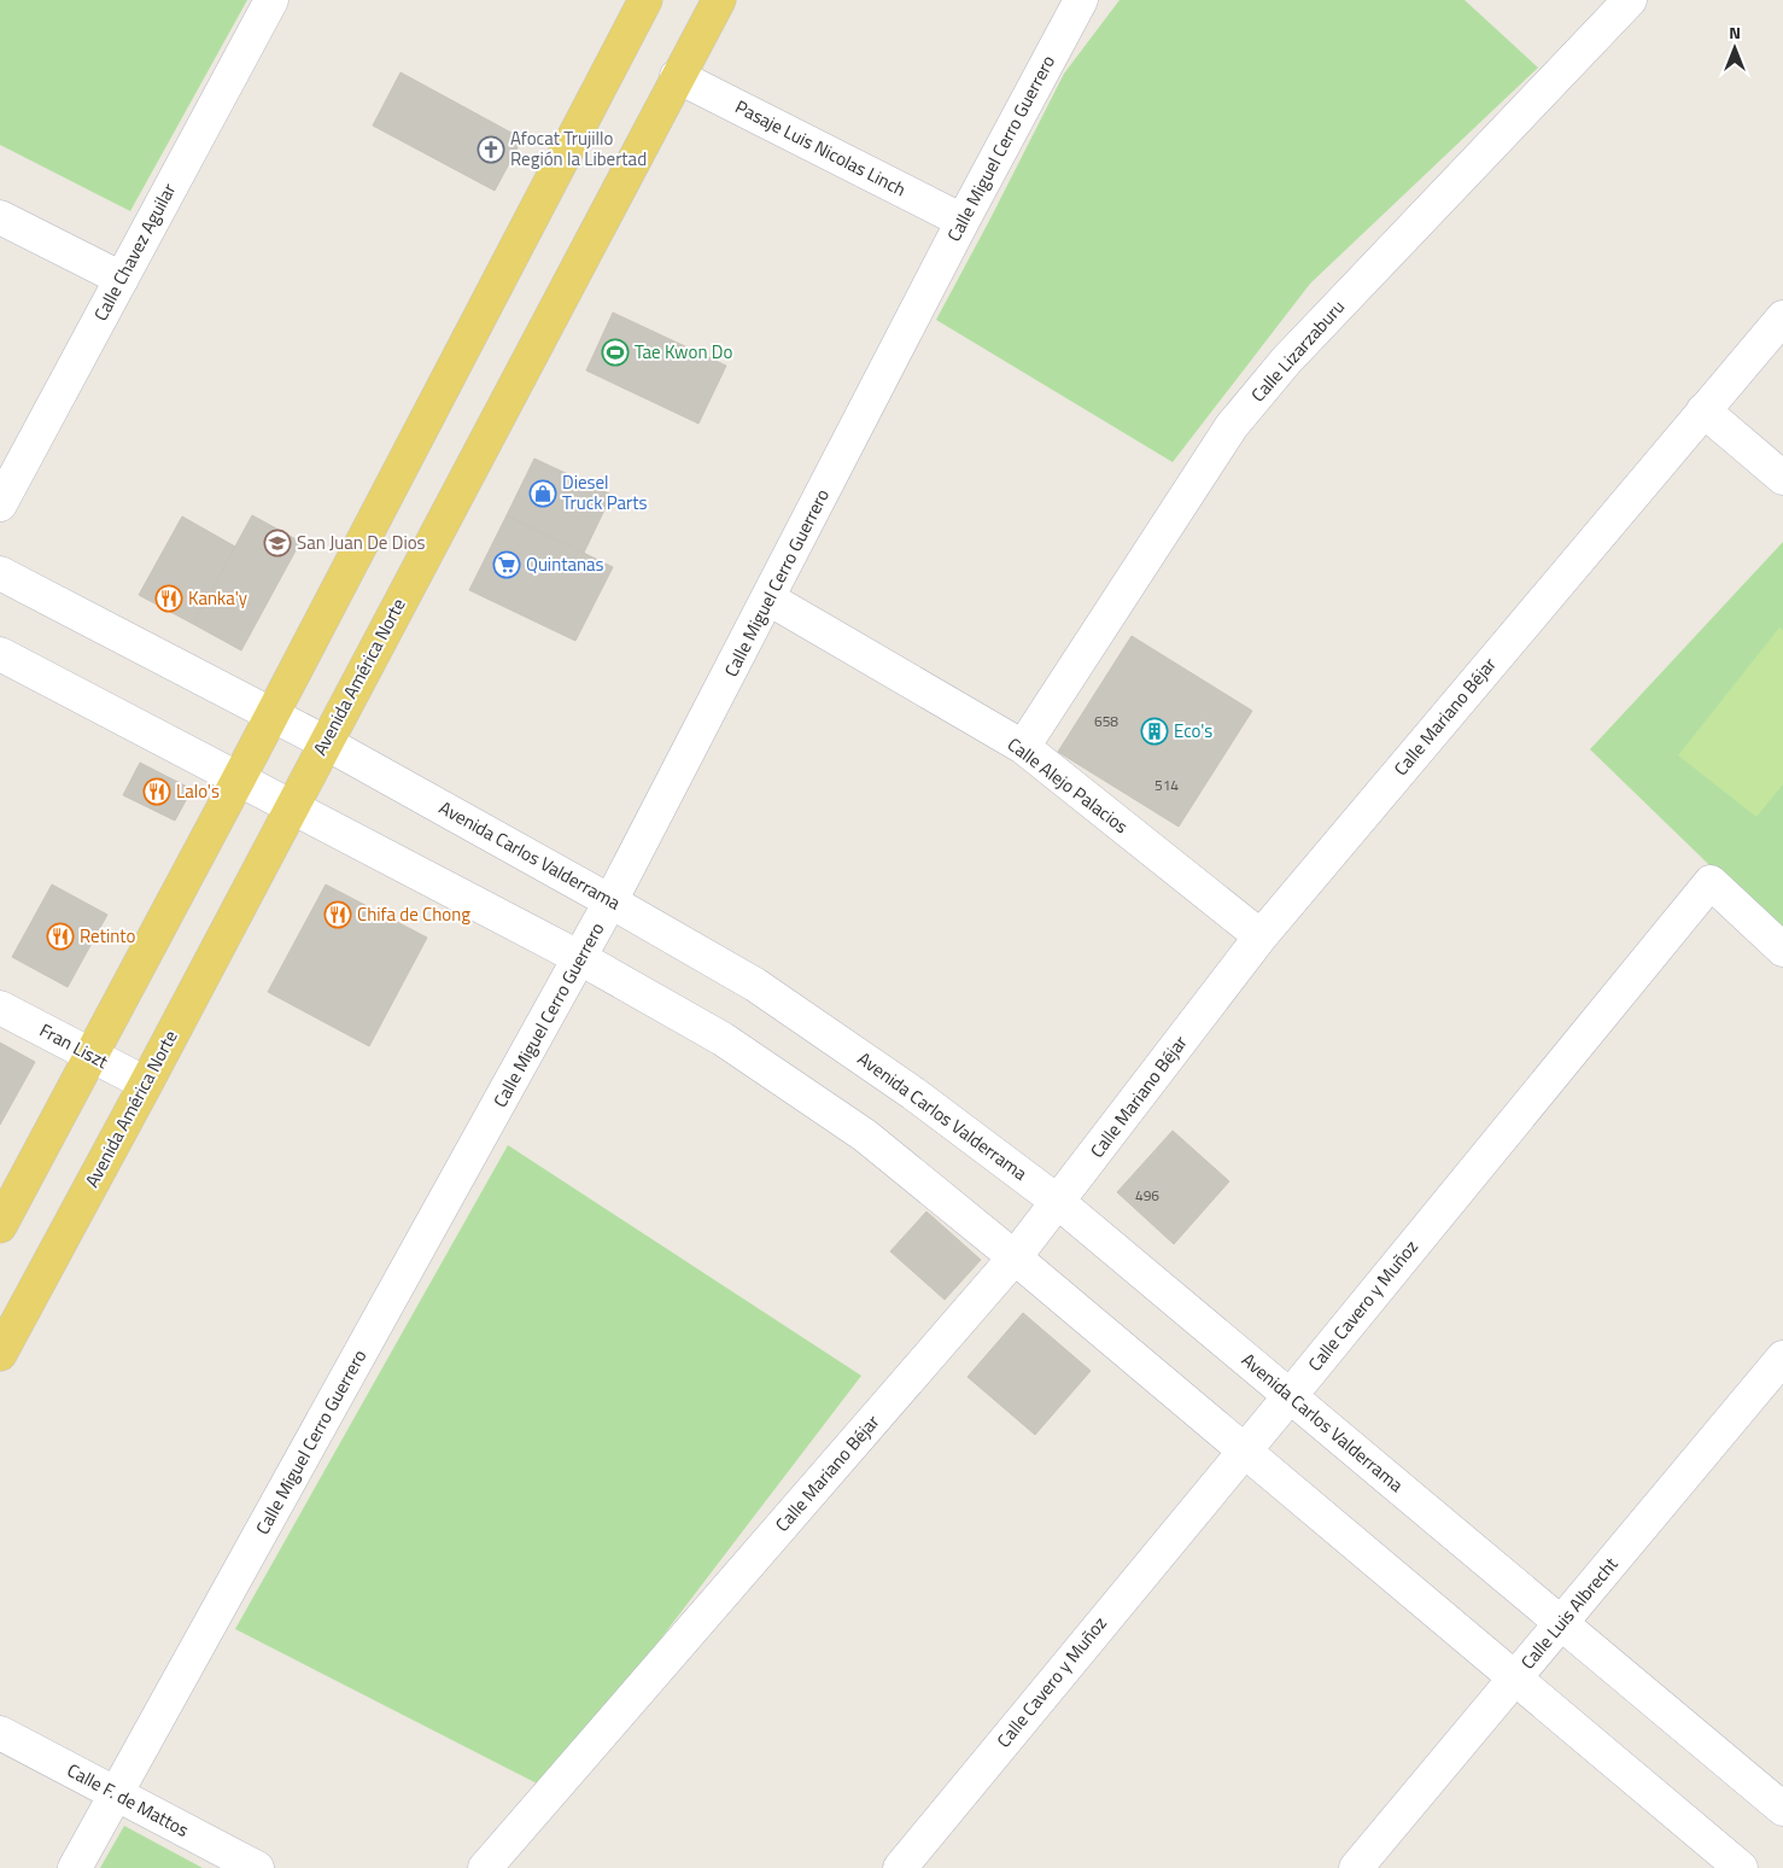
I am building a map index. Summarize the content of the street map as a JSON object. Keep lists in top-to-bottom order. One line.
{"streets":{"main road":["Avenida América Norte"],"street":["Pasaje Luis Nicolas Linch","Calle Miguel Cerro Guerrero","Calle Chavez Aguilar","Calle Lizarzaburu","Calle Mariano Béjar","Calle Alejo Palacios","Avenida Carlos Valderrama","Fran Liszt","Calle Cavero y Muñoz","Calle Luis Albrecht","Calle F. de Mattos"]},"crossings":[["Pasaje Luis Nicolas Linch","Calle Miguel Cerro Guerrero"],["Pasaje Luis Nicolas Linch","Avenida América Norte"],["Calle Miguel Cerro Guerrero","Calle Alejo Palacios"],["Calle Miguel Cerro Guerrero","Avenida Carlos Valderrama"],["Calle Miguel Cerro Guerrero","Calle F. de Mattos"],["Calle Lizarzaburu","Calle Alejo Palacios"],["Avenida América Norte","Avenida Carlos Valderrama"],["Avenida América Norte","Fran Liszt"],["Calle Mariano Béjar","Calle Alejo Palacios"],["Calle Mariano Béjar","Avenida Carlos Valderrama"],["Avenida Carlos Valderrama","Calle Cavero y Muñoz"],["Avenida Carlos Valderrama","Calle Luis Albrecht"]],"places":{"church":["Afocat Trujillo Región la Libertad"],"sports":["Tae Kwon Do"],"shop":["Diesel Truck Parts"],"school or university":["San Juan De Dios"],"supermarket":["Quintanas"],"restaurant":["Kanka'y","Lalo's","Chifa de Chong","Retinto"],"building":["Eco's"]},"house_numbers":["658","514","496"],"north":"top"}
